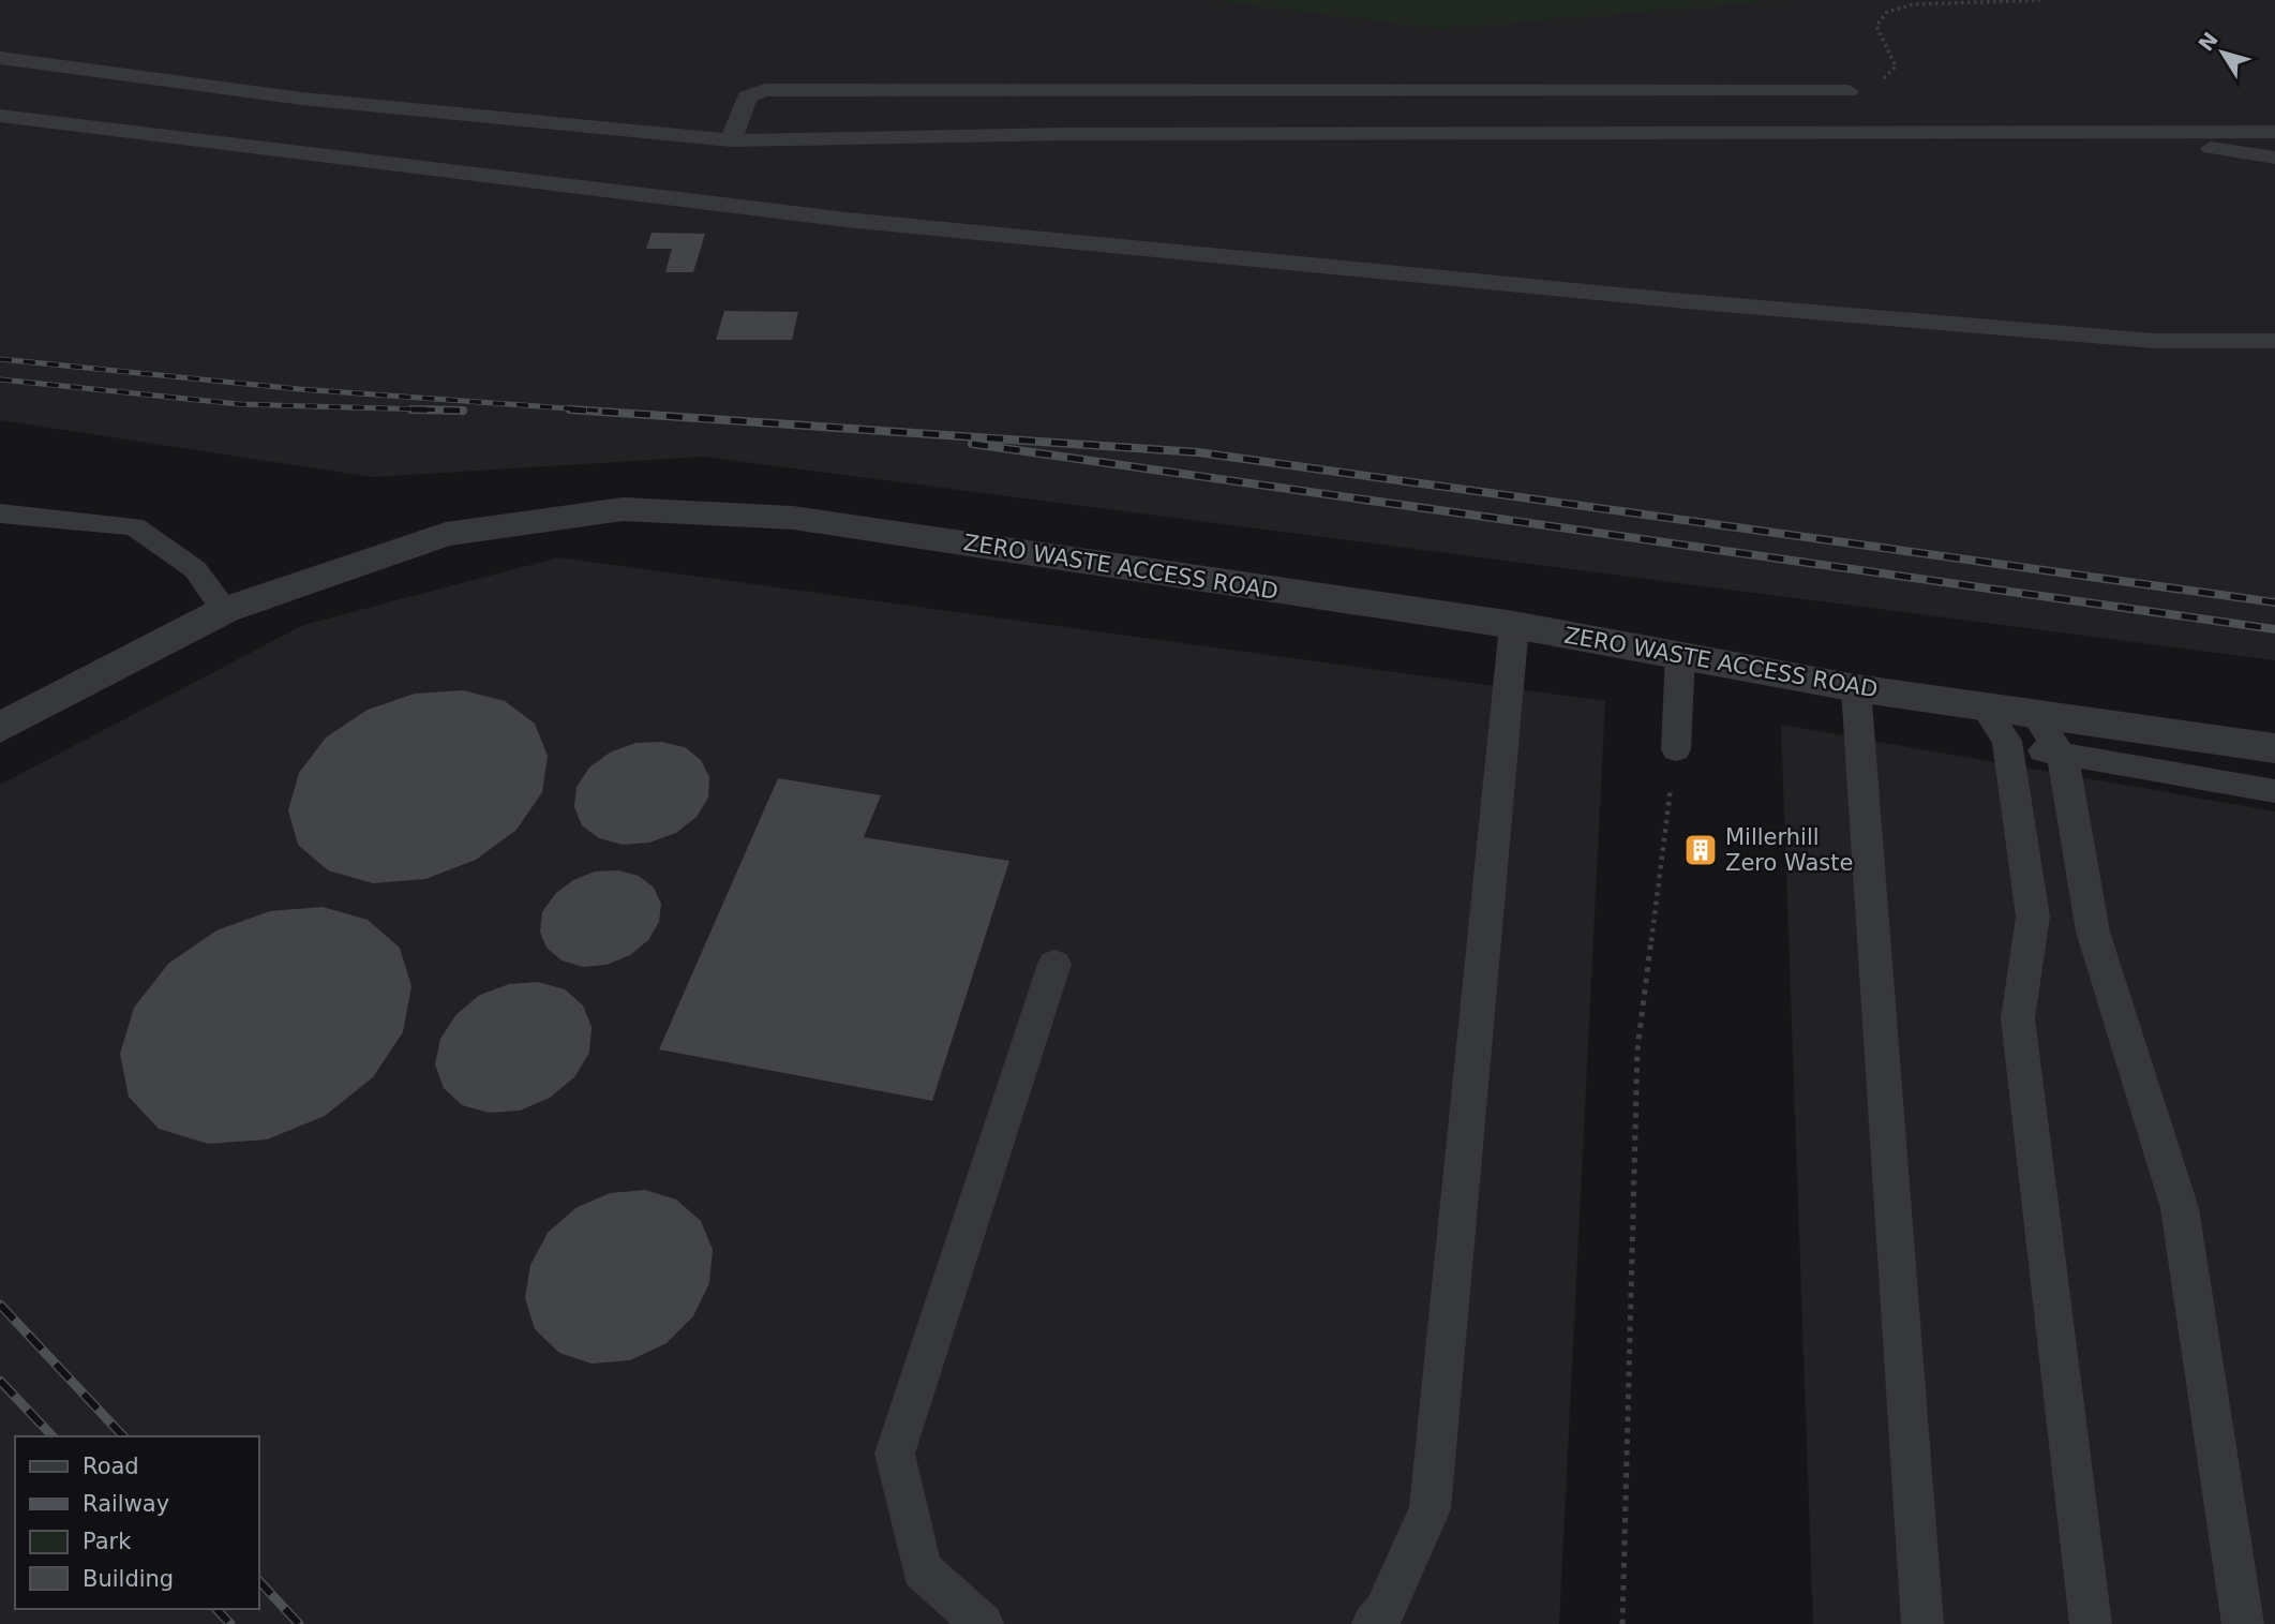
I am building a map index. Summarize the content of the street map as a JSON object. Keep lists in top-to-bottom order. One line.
{"streets":{"street":["ZERO WASTE ACCESS ROAD"]},"places":{"building":["Millerhill Zero Waste"]},"legend":["Road","Railway","Park","Building"],"north":"top left"}
